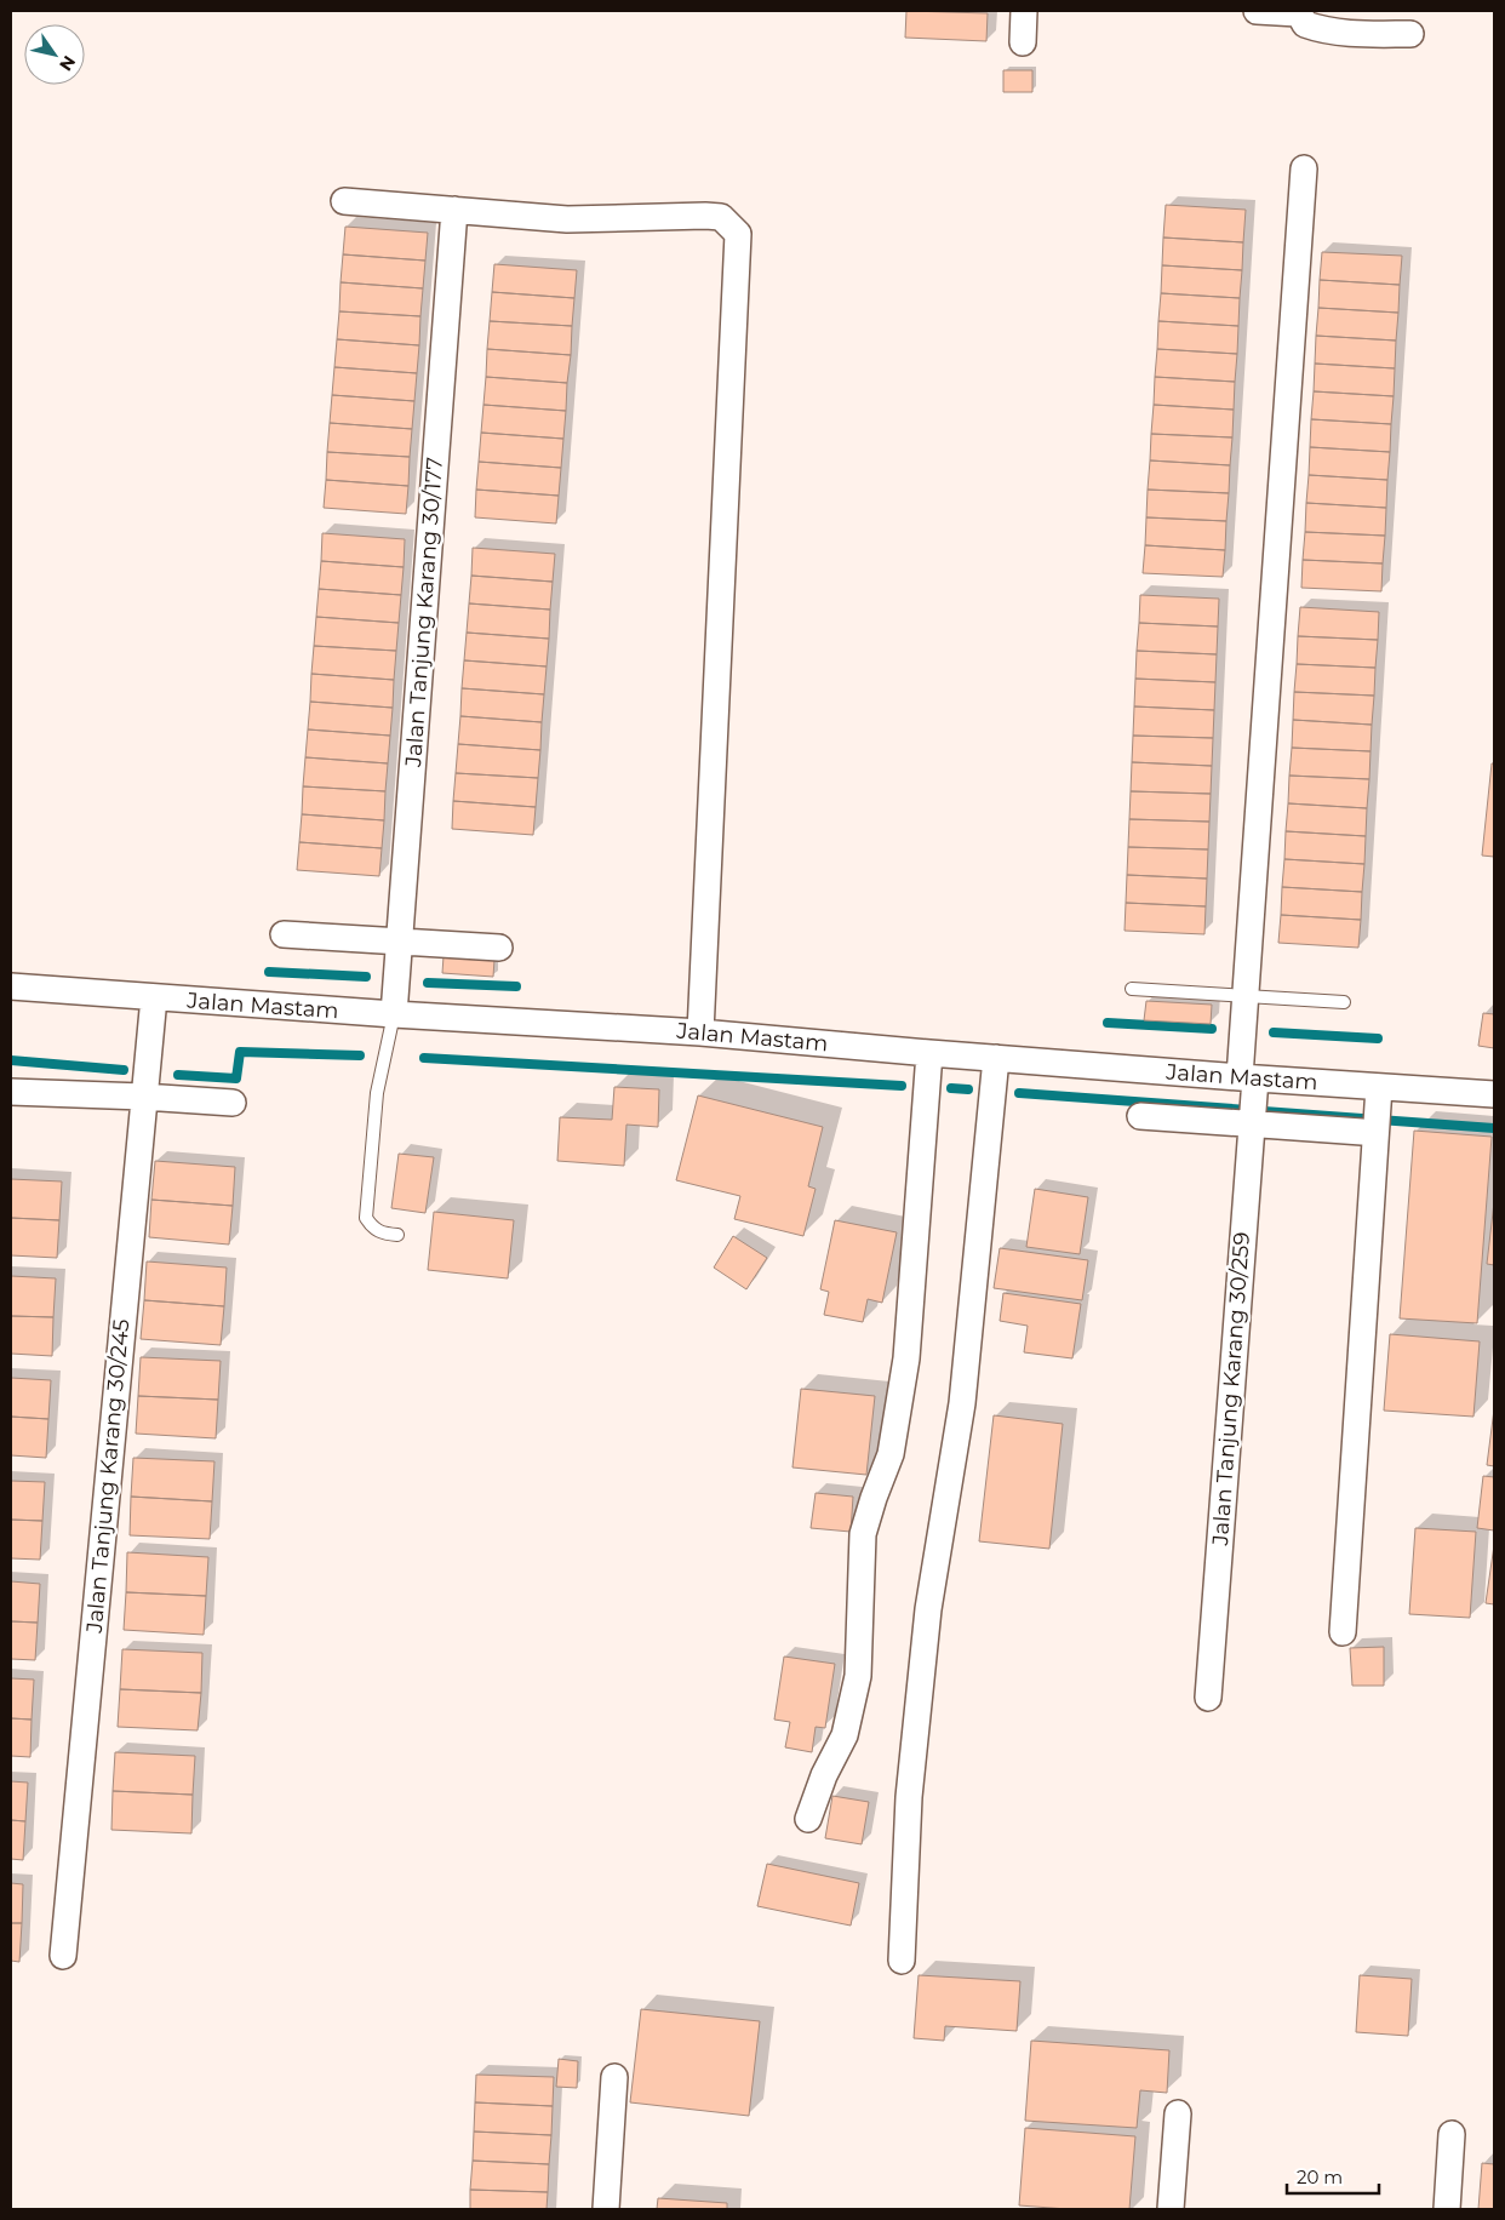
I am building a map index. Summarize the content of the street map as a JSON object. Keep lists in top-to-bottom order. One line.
{"streets":{"street":["Jalan Tanjung Karang 30/177","Jalan Mastam","Jalan Tanjung Karang 30/259","Jalan Tanjung Karang 30/245"]},"crossings":[["Jalan Tanjung Karang 30/177","Jalan Mastam"],["Jalan Mastam","Jalan Tanjung Karang 30/259"],["Jalan Mastam","Jalan Tanjung Karang 30/245"]],"scale_bar":"20 m","north":"bottom right"}
